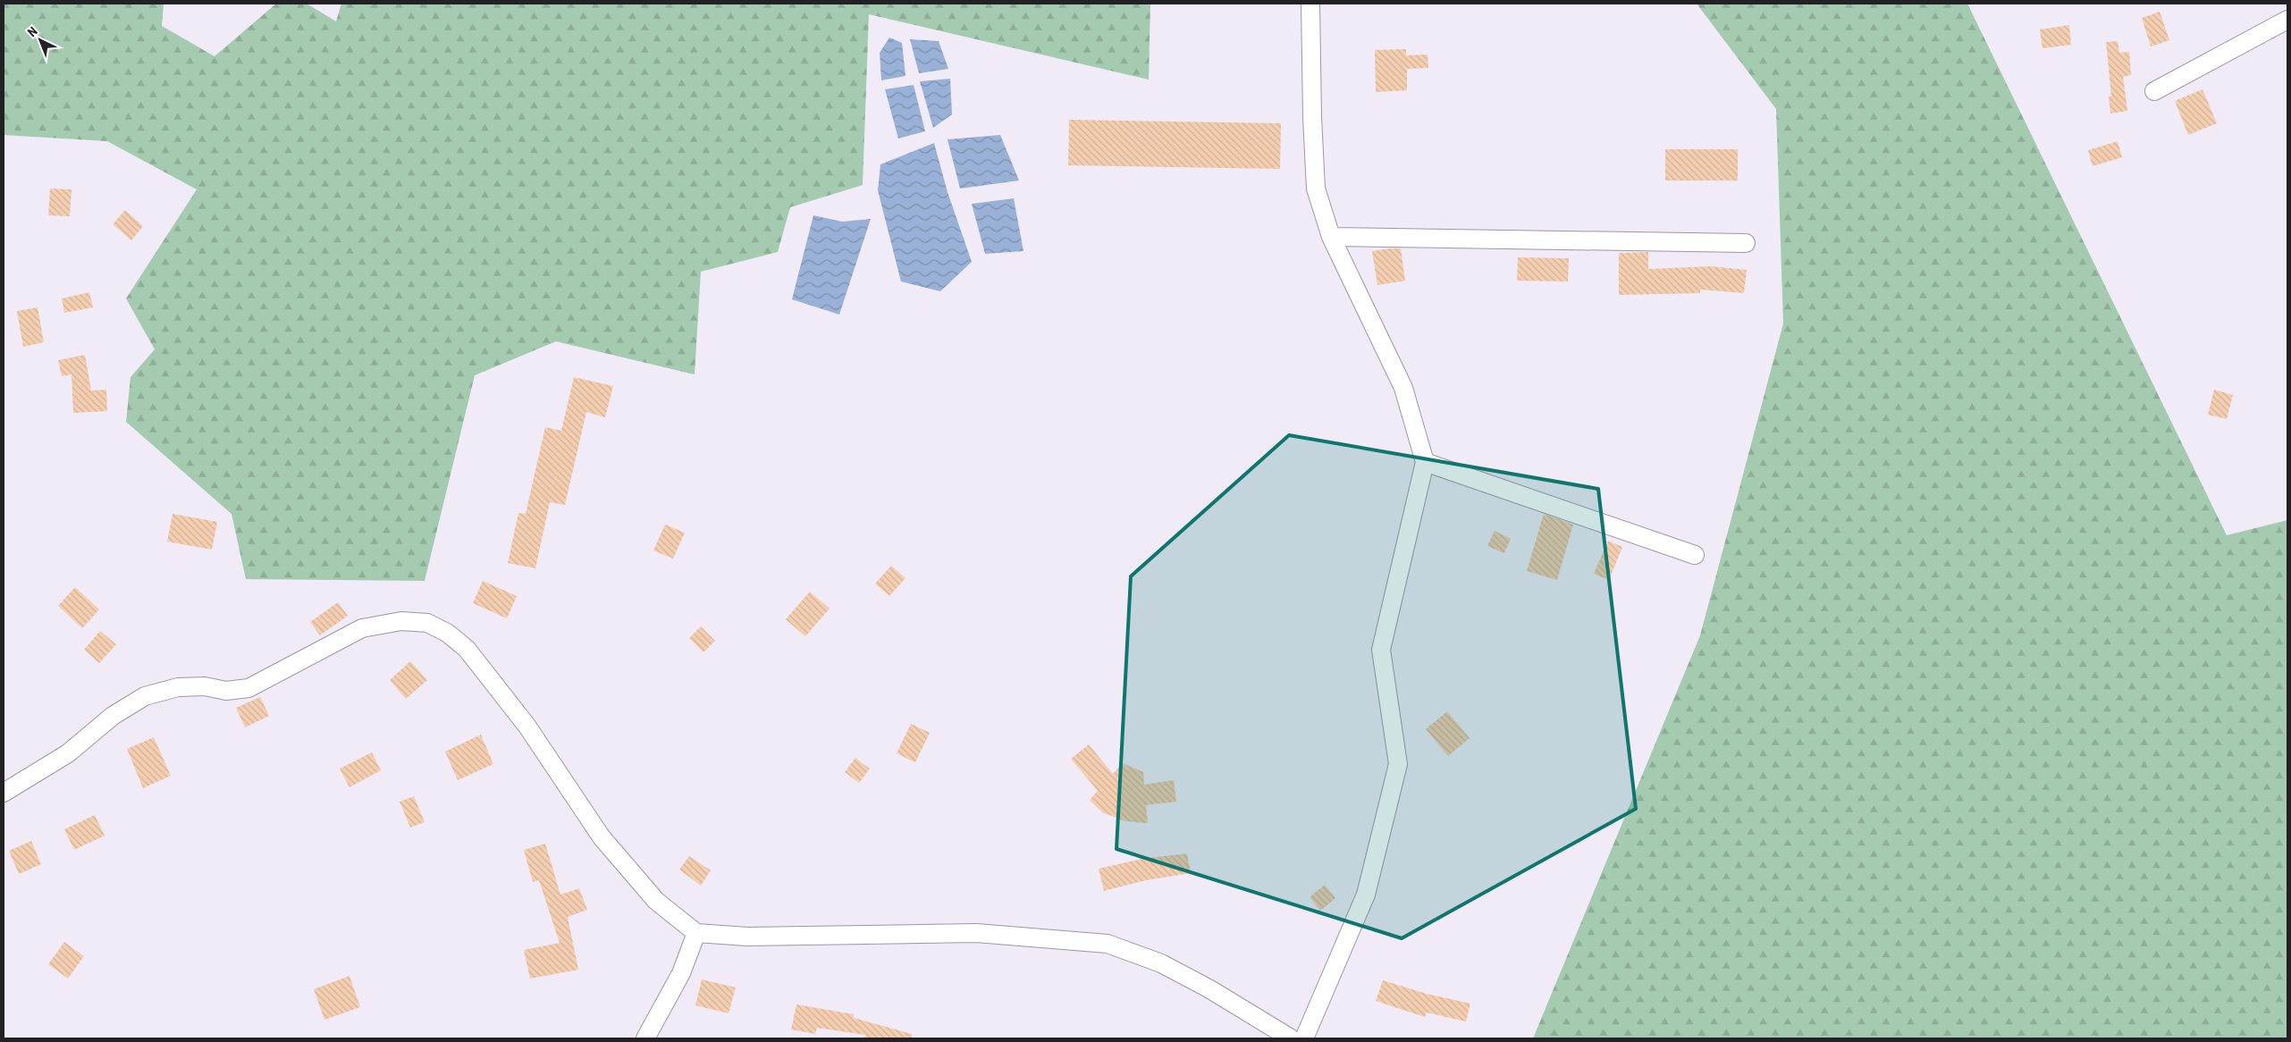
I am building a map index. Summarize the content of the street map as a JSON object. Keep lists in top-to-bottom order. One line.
{"north":"top left"}
